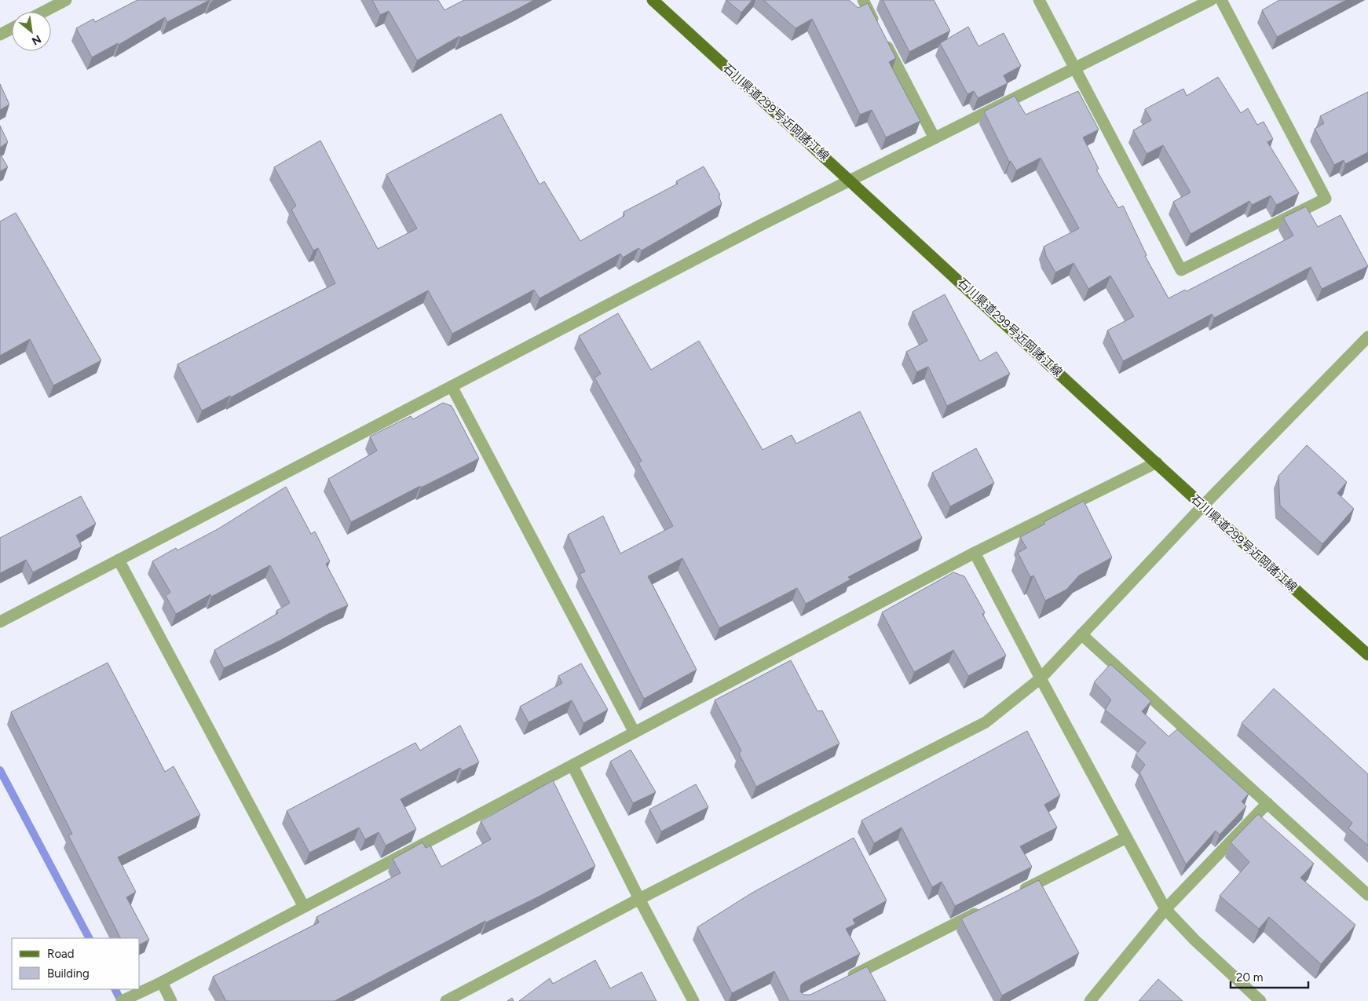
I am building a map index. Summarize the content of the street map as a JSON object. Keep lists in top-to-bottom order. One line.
{"streets":{"main road":["石川県道299号近岡諸江線"]},"legend":["Road","Building"],"scale_bar":"20 m","north":"bottom right"}
